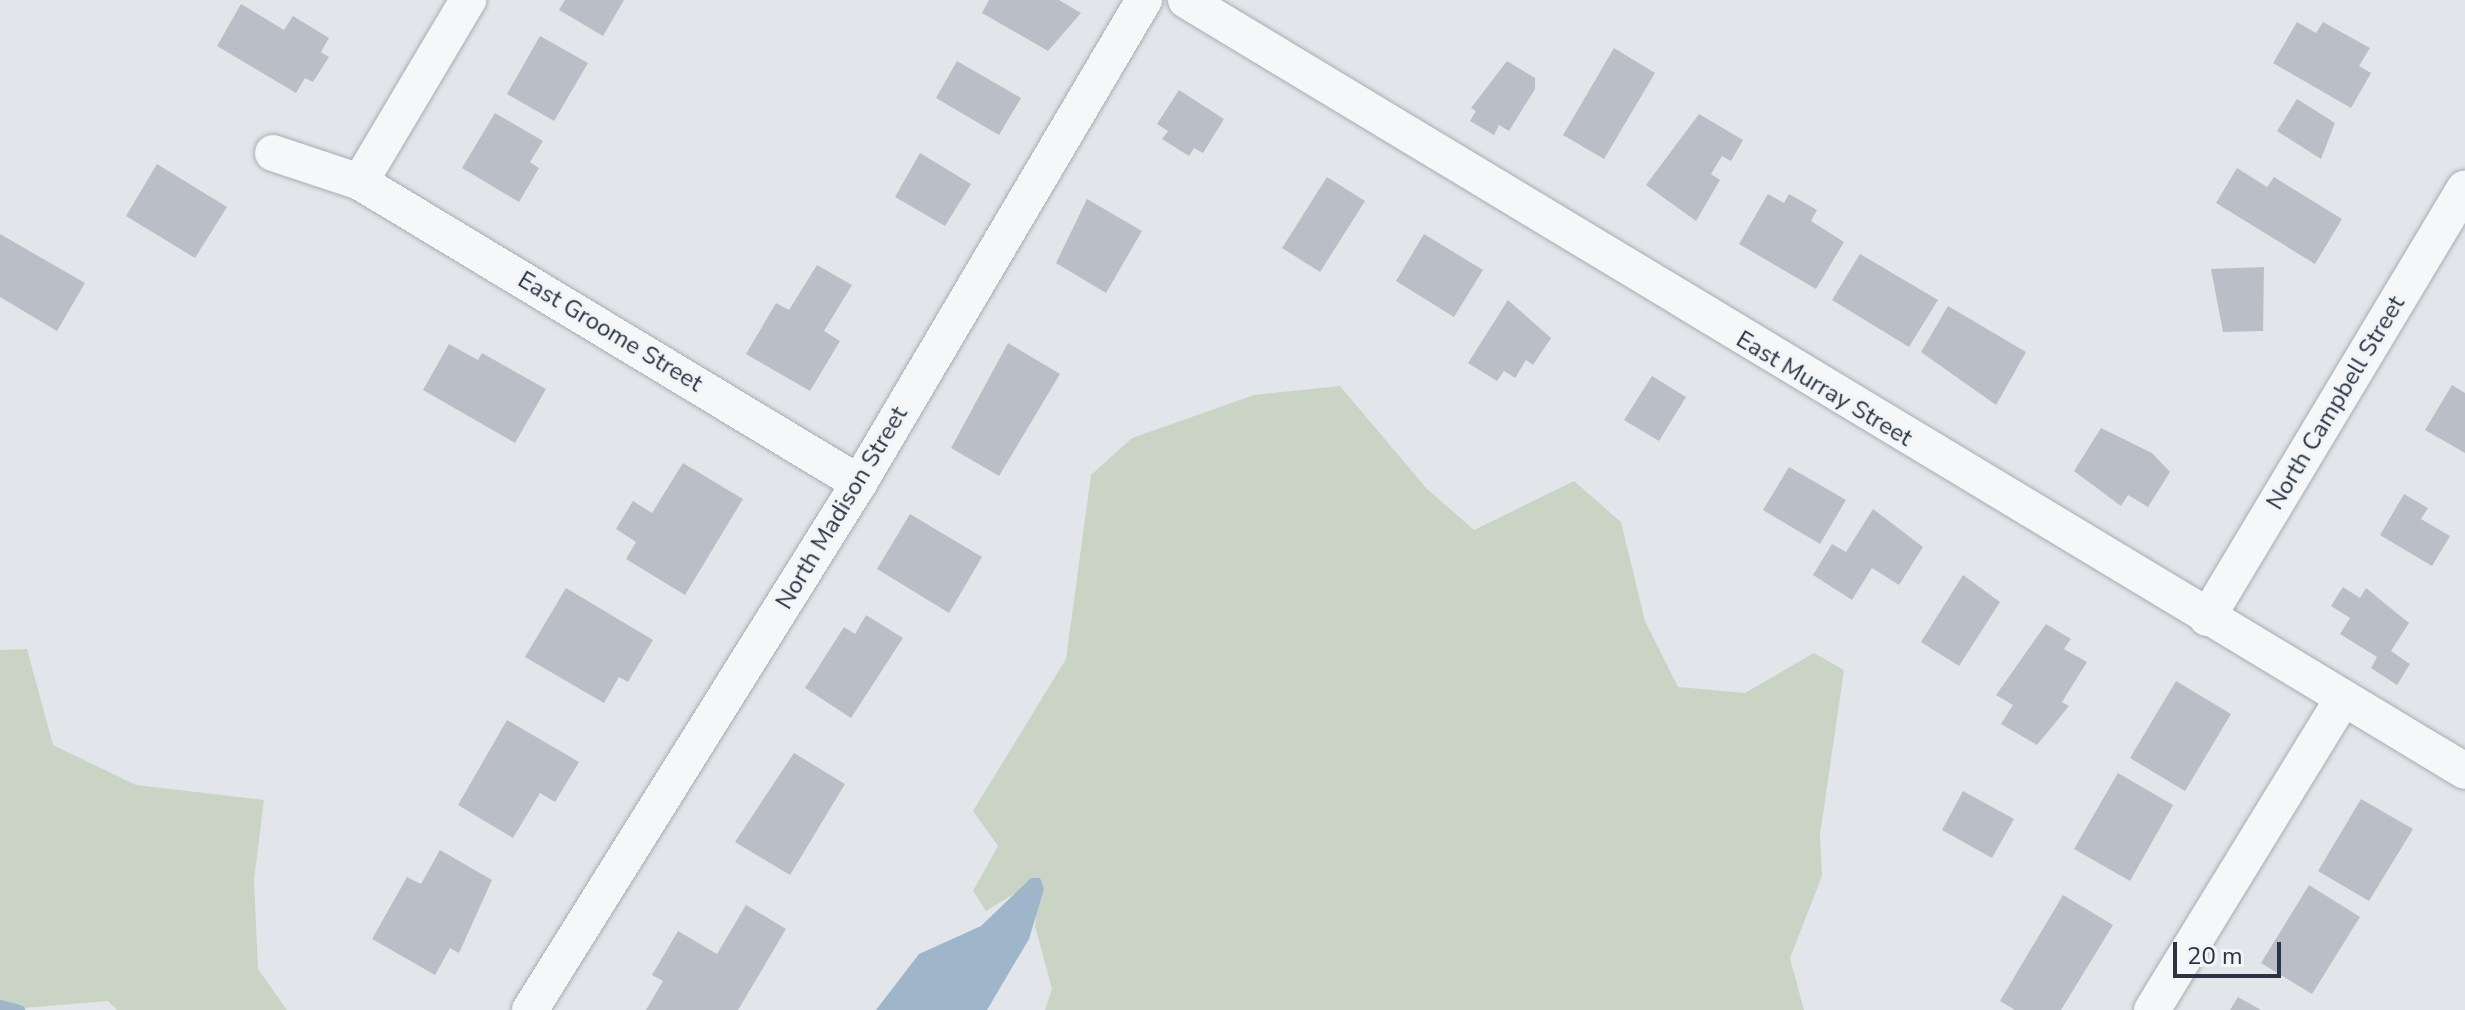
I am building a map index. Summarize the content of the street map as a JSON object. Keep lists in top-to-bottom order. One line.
{"streets":{"street":["East Groome Street","East Murray Street","North Campbell Street","North Madison Street"]},"crossings":[["East Groome Street","North Madison Street"],["East Murray Street","North Campbell Street"]],"scale_bar":"20 m"}
